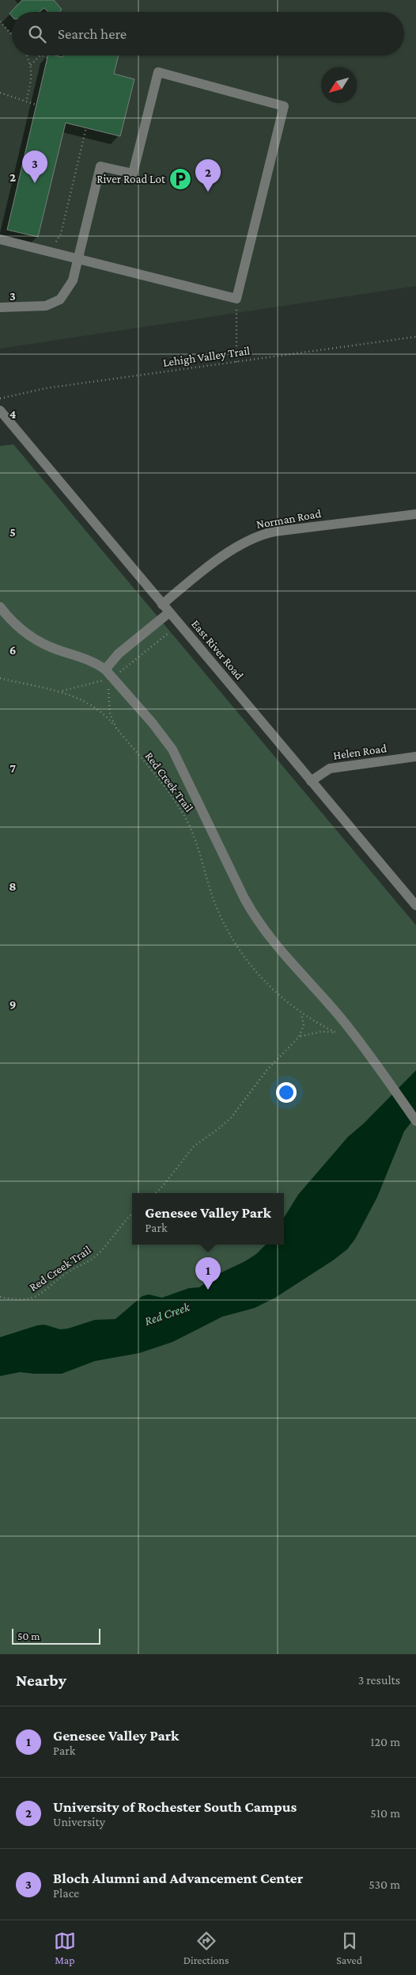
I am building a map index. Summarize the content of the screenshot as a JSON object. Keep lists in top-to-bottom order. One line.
{"streets":{"street":["Norman Road","East River Road","Helen Road"],"path":["Lehigh Valley Trail","Red Creek Trail"]},"crossings":[["Norman Road","East River Road"],["East River Road","Helen Road"]],"water":["Red Creek"],"places":{"parking":["River Road Lot"]},"scale_bar":"50 m","north":"bottom left","page":{"search":"Search here","pins":["3","2","1"],"popup":["Genesee Valley Park","Park"],"scale":"50 m","heading":["Nearby","3 results"],"list":[{"mark":"1","name":"Genesee Valley Park","note":"Park","value":"120 m"},{"mark":"2","name":"University of Rochester South Campus","note":"University","value":"510 m"},{"mark":"3","name":"Bloch Alumni and Advancement Center","note":"Place","value":"530 m"}],"nav":["Map","Directions","Saved"]},"grid":{"rows":["2","3","4","5","6","7","8","9"]}}
